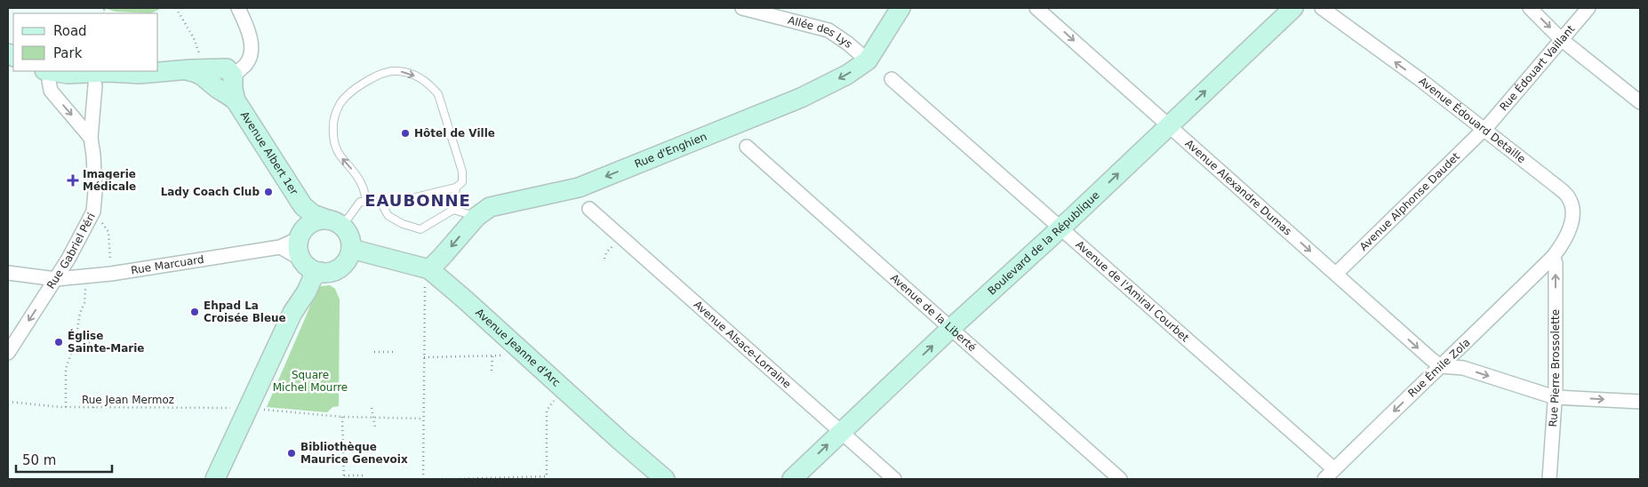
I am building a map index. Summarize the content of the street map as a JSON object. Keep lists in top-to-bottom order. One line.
{"streets":{"street":["Allée des Lys","Rue Édouart Vaillant","Avenue Édouard Detaille","Rue d'Enghien","Avenue Albert 1er","Avenue Alexandre Dumas","Avenue Alphonse Daudet","Boulevard de la République","Rue Gabriel Péri","Rue Marcuard","Avenue de l'Amiral Courbet","Avenue de la Liberté","Avenue Alsace-Lorraine","Avenue Jeanne d'Arc","Rue Émile Zola","Rue Pierre Brossolette"],"path":["Rue Jean Mermoz"]},"crossings":[["Allée des Lys","Rue d'Enghien"],["Rue Édouart Vaillant","Avenue Édouard Detaille"],["Rue Édouart Vaillant","Avenue Alphonse Daudet"],["Avenue Édouard Detaille","Avenue Alphonse Daudet"],["Avenue Édouard Detaille","Rue Émile Zola"],["Avenue Édouard Detaille","Rue Pierre Brossolette"],["Rue d'Enghien","Avenue Jeanne d'Arc"],["Avenue Albert 1er","Rue Marcuard"],["Avenue Albert 1er","Avenue Jeanne d'Arc"],["Avenue Alexandre Dumas","Avenue Alphonse Daudet"],["Avenue Alexandre Dumas","Boulevard de la République"],["Avenue Alexandre Dumas","Rue Émile Zola"],["Boulevard de la République","Avenue de l'Amiral Courbet"],["Boulevard de la République","Avenue de la Liberté"],["Boulevard de la République","Avenue Alsace-Lorraine"],["Rue Gabriel Péri","Rue Marcuard"],["Rue Marcuard","Avenue Jeanne d'Arc"],["Avenue de l'Amiral Courbet","Rue Émile Zola"],["Rue Émile Zola","Rue Pierre Brossolette"]],"one_way":["Avenue Édouard Detaille","Rue d'Enghien","Avenue Alexandre Dumas","Boulevard de la République","Rue Émile Zola","Rue Pierre Brossolette"],"districts":["EAUBONNE"],"parks":["Square Michel Mourre"],"places":{"other":["Hôtel de Ville","Lady Coach Club","Ehpad La Croisée Bleue","Église Sainte-Marie","Bibliothèque Maurice Genevoix"],"health":["Imagerie Médicale"]},"legend":["Road","Park"],"scale_bar":"50 m"}
